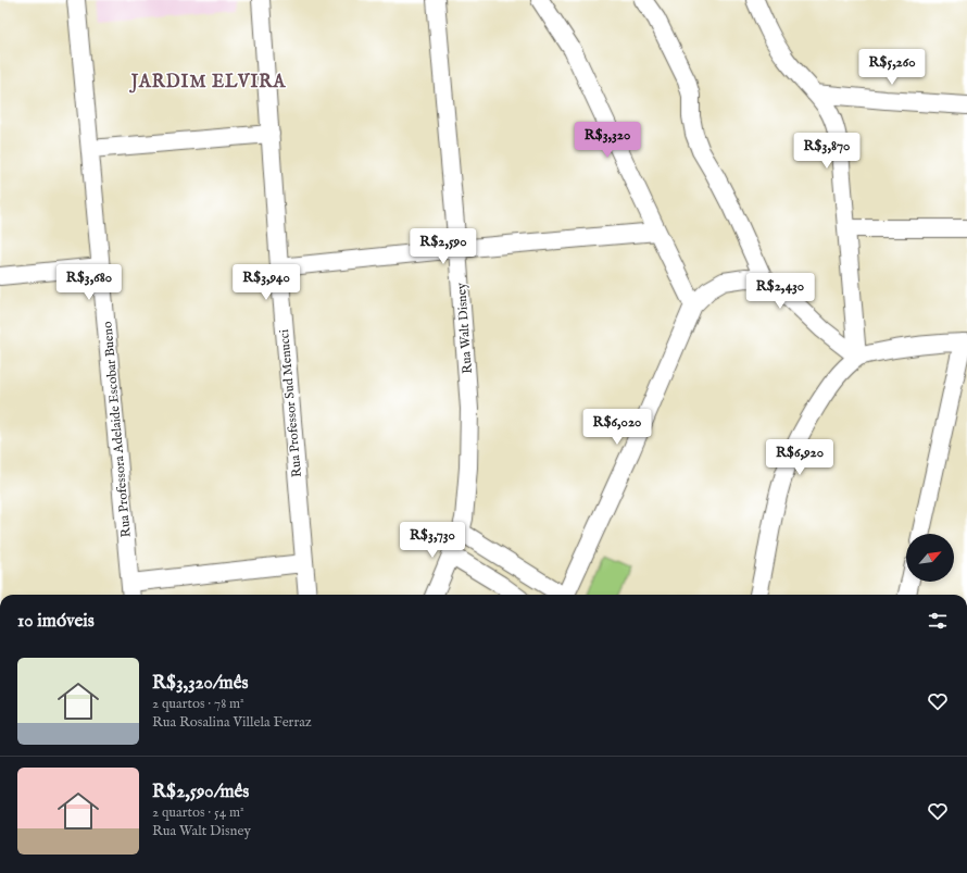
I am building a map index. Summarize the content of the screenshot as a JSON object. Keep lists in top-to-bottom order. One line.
{"streets":{"street":["Rua Walt Disney","Rua Professor Sud Menucci","Rua Professora Adelaide Escobar Bueno"]},"districts":["JARDIM ELVIRA"],"north":"top right","page":{"price":["R$5,260","R$3,320","R$3,870","R$2,590","R$3,680","R$3,940","R$2,430","R$6,020","R$6,920","R$3,730"],"heading":"10 imóveis","list":[{"name":"R$3,320/mês","note":"2 quartos · 78 m² · Rua Rosalina Villela Ferraz"},{"name":"R$2,590/mês","note":"2 quartos · 54 m² · Rua Walt Disney"}]}}
